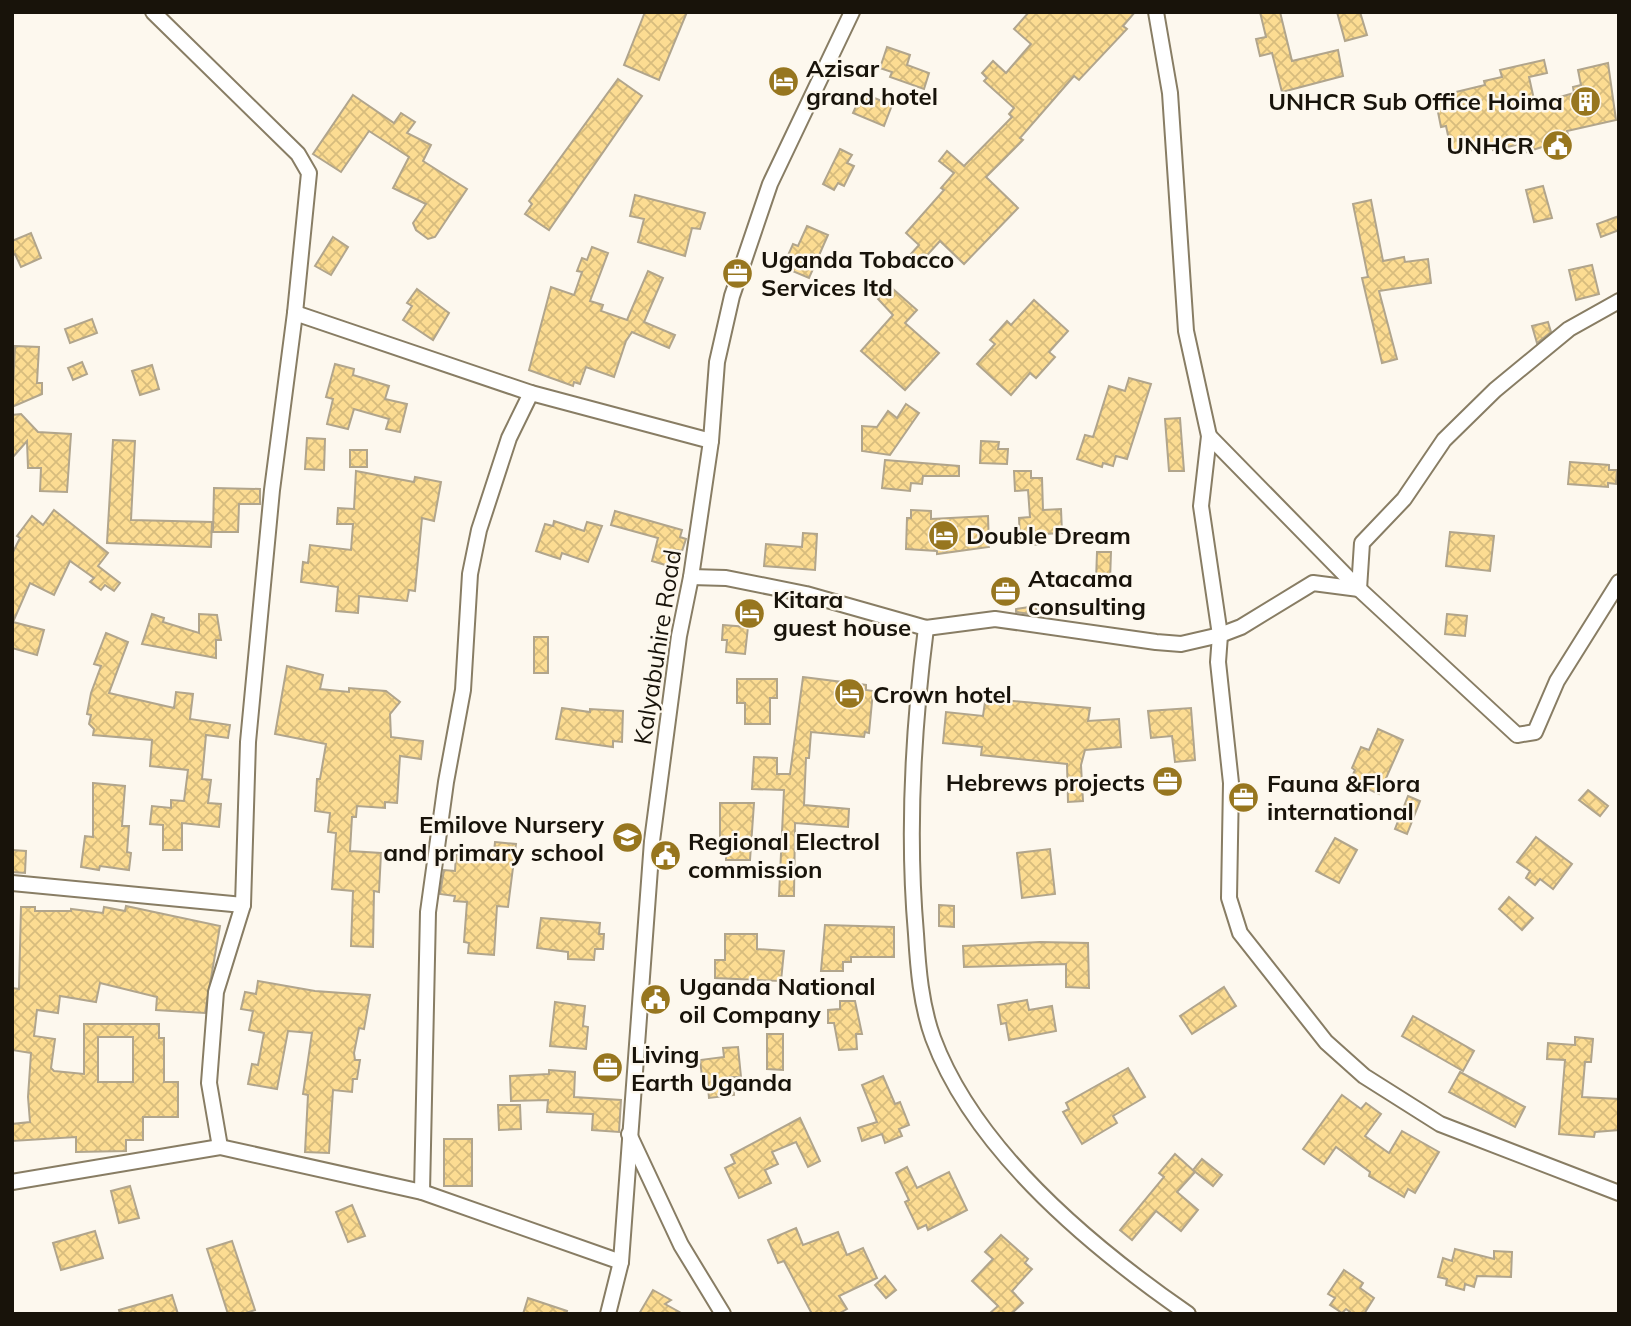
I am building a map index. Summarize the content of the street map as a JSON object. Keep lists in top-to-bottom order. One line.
{"streets":{"street":["Kalyabuhire Road"]},"places":{"hotel":["Azisar grand hotel","Double Dream","Kitara guest house","Crown hotel"],"building":["UNHCR Sub Office Hoima"],"public building":["UNHCR","Regional Electrol commission","Uganda National oil Company"],"office":["Uganda Tobacco Services ltd","Atacama consulting","Hebrews projects","Fauna &Flora international","Living Earth Uganda"],"school or university":["Emilove Nursery and primary school"]}}
